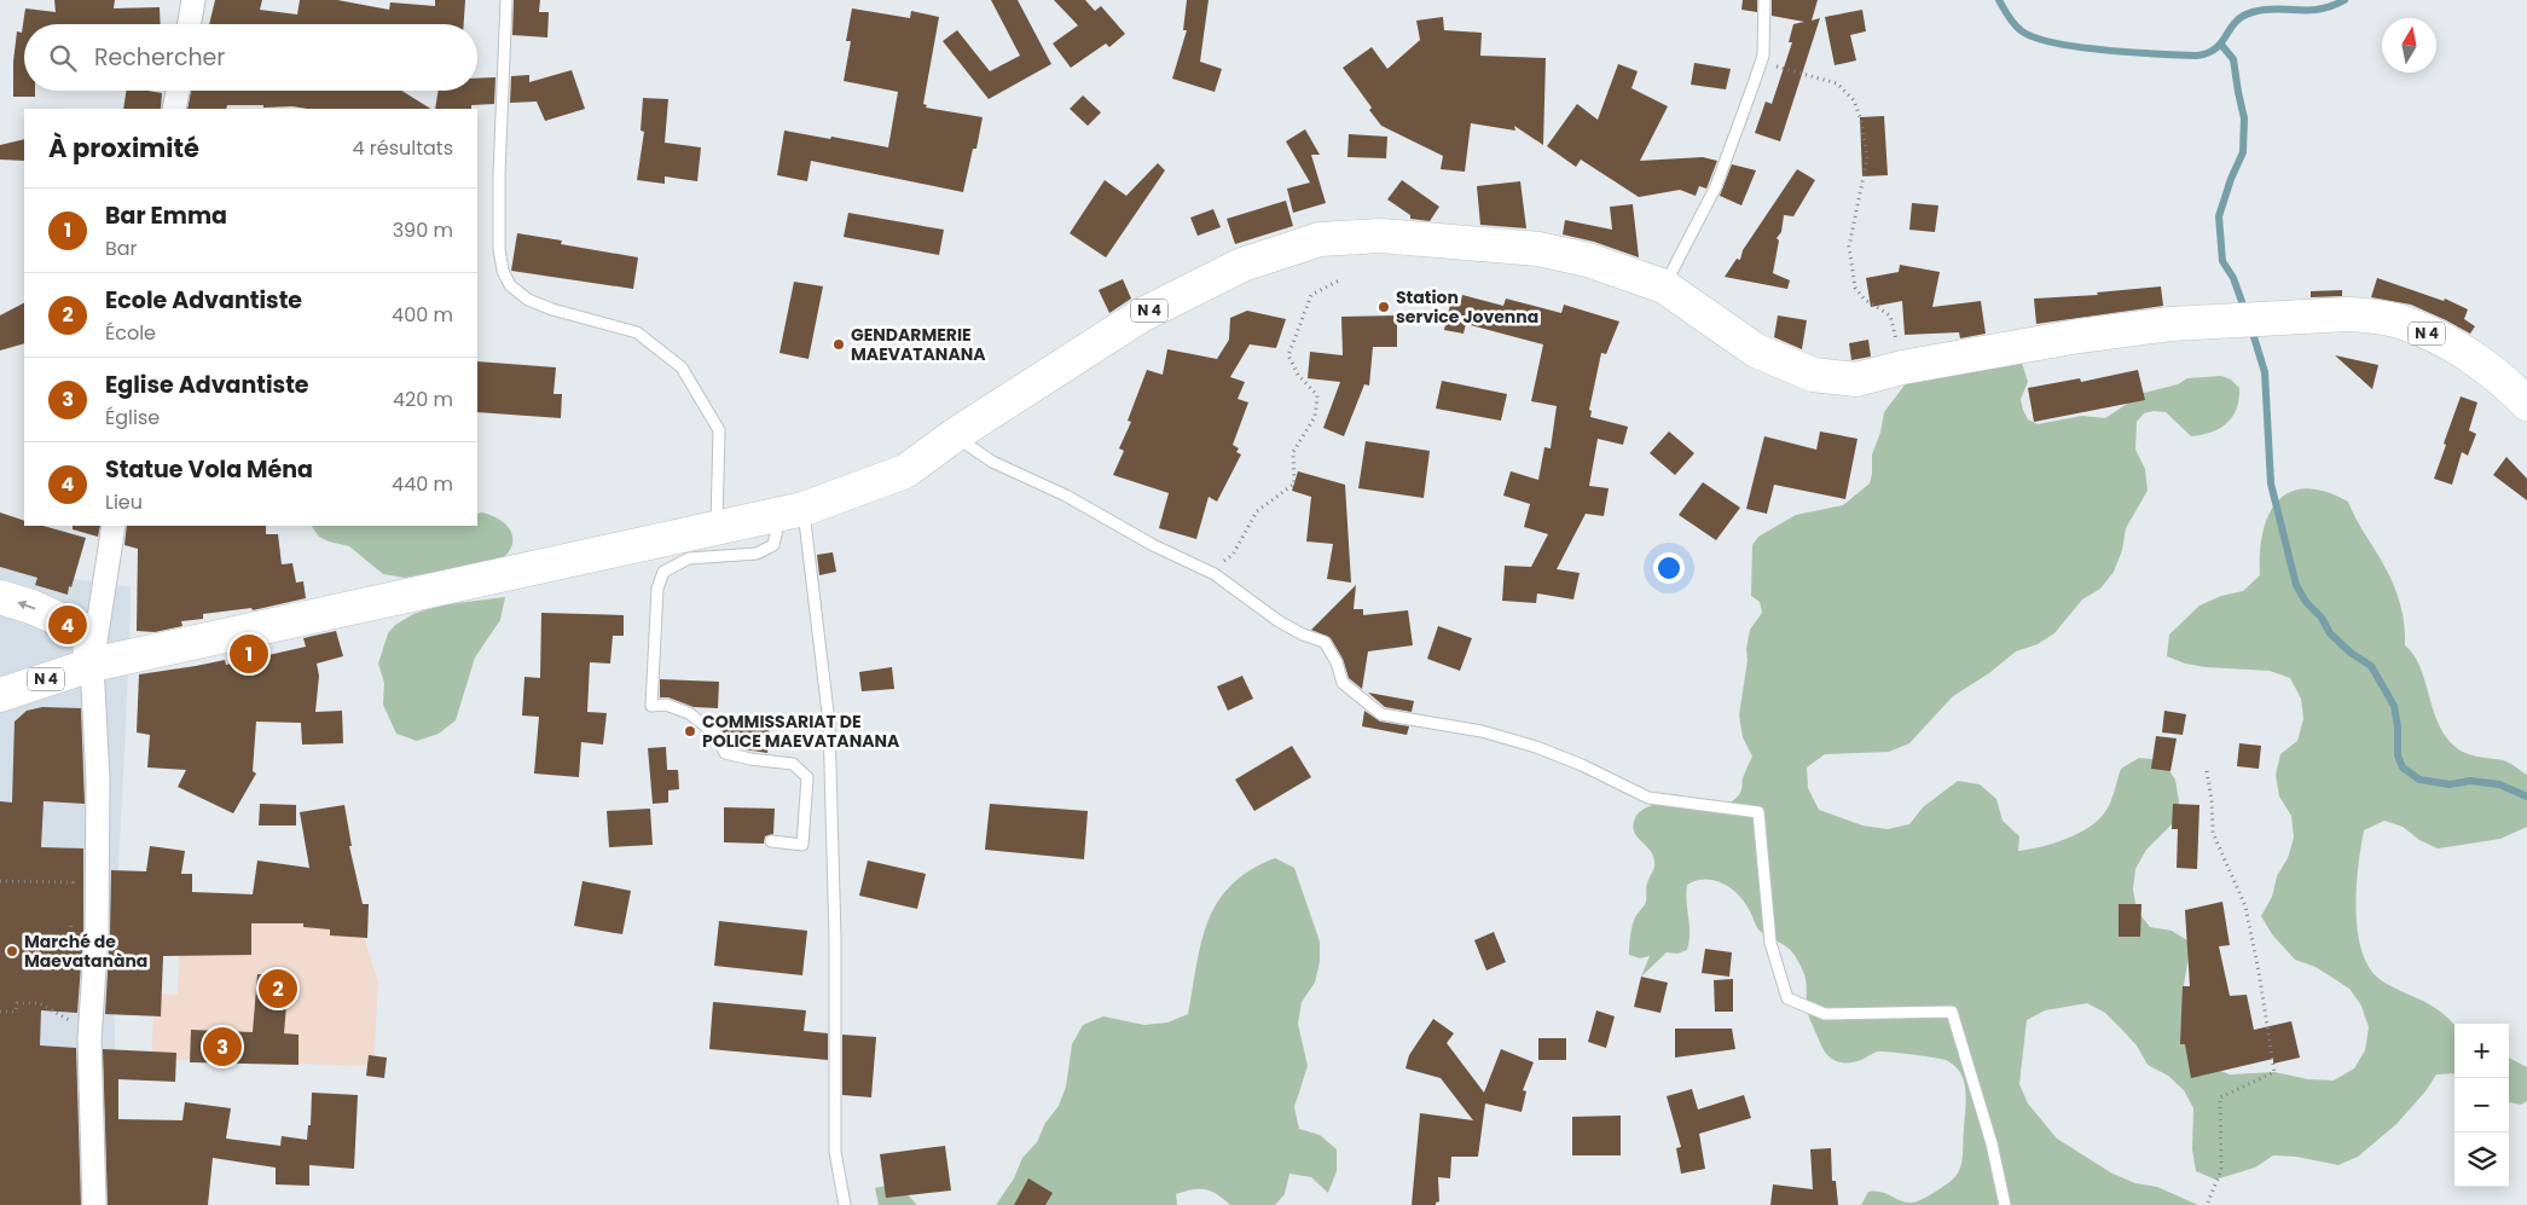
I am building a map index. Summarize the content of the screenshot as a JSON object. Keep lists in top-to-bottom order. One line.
{"streets":{"main road":["N 4"]},"places":["Station service Jovenna","GENDARMERIE MAEVATANANA","COMMISSARIAT DE POLICE MAEVATANANA","Marché de Maevatanàna"],"north":"top","page":{"search":"Rechercher","heading":["À proximité","4 résultats"],"list":[{"mark":"1","name":"Bar Emma","note":"Bar","value":"390 m"},{"mark":"2","name":"Ecole Advantiste","note":"École","value":"400 m"},{"mark":"3","name":"Eglise Advantiste","note":"Église","value":"420 m"},{"mark":"4","name":"Statue Vola Ména","note":"Lieu","value":"440 m"}],"pins":["4","1","2","3"],"map_buttons":["+","−"]}}
